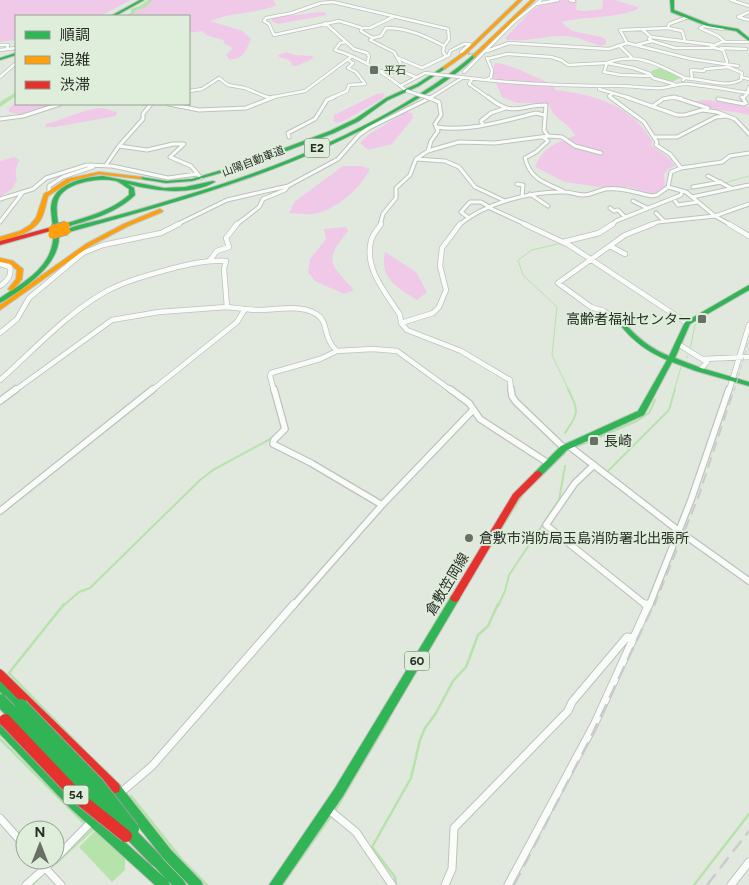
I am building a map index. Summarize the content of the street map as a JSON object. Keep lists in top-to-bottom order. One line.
{"streets":{"main road":["E2","山陽自動車道","倉敷笠岡線","60","54"]},"places":{"transit":["平石","高齢者福祉センター","長崎"],"other":["倉敷市消防局玉島消防署北出張所"]},"legend":["順調","混雑","渋滞"],"north":"top"}
